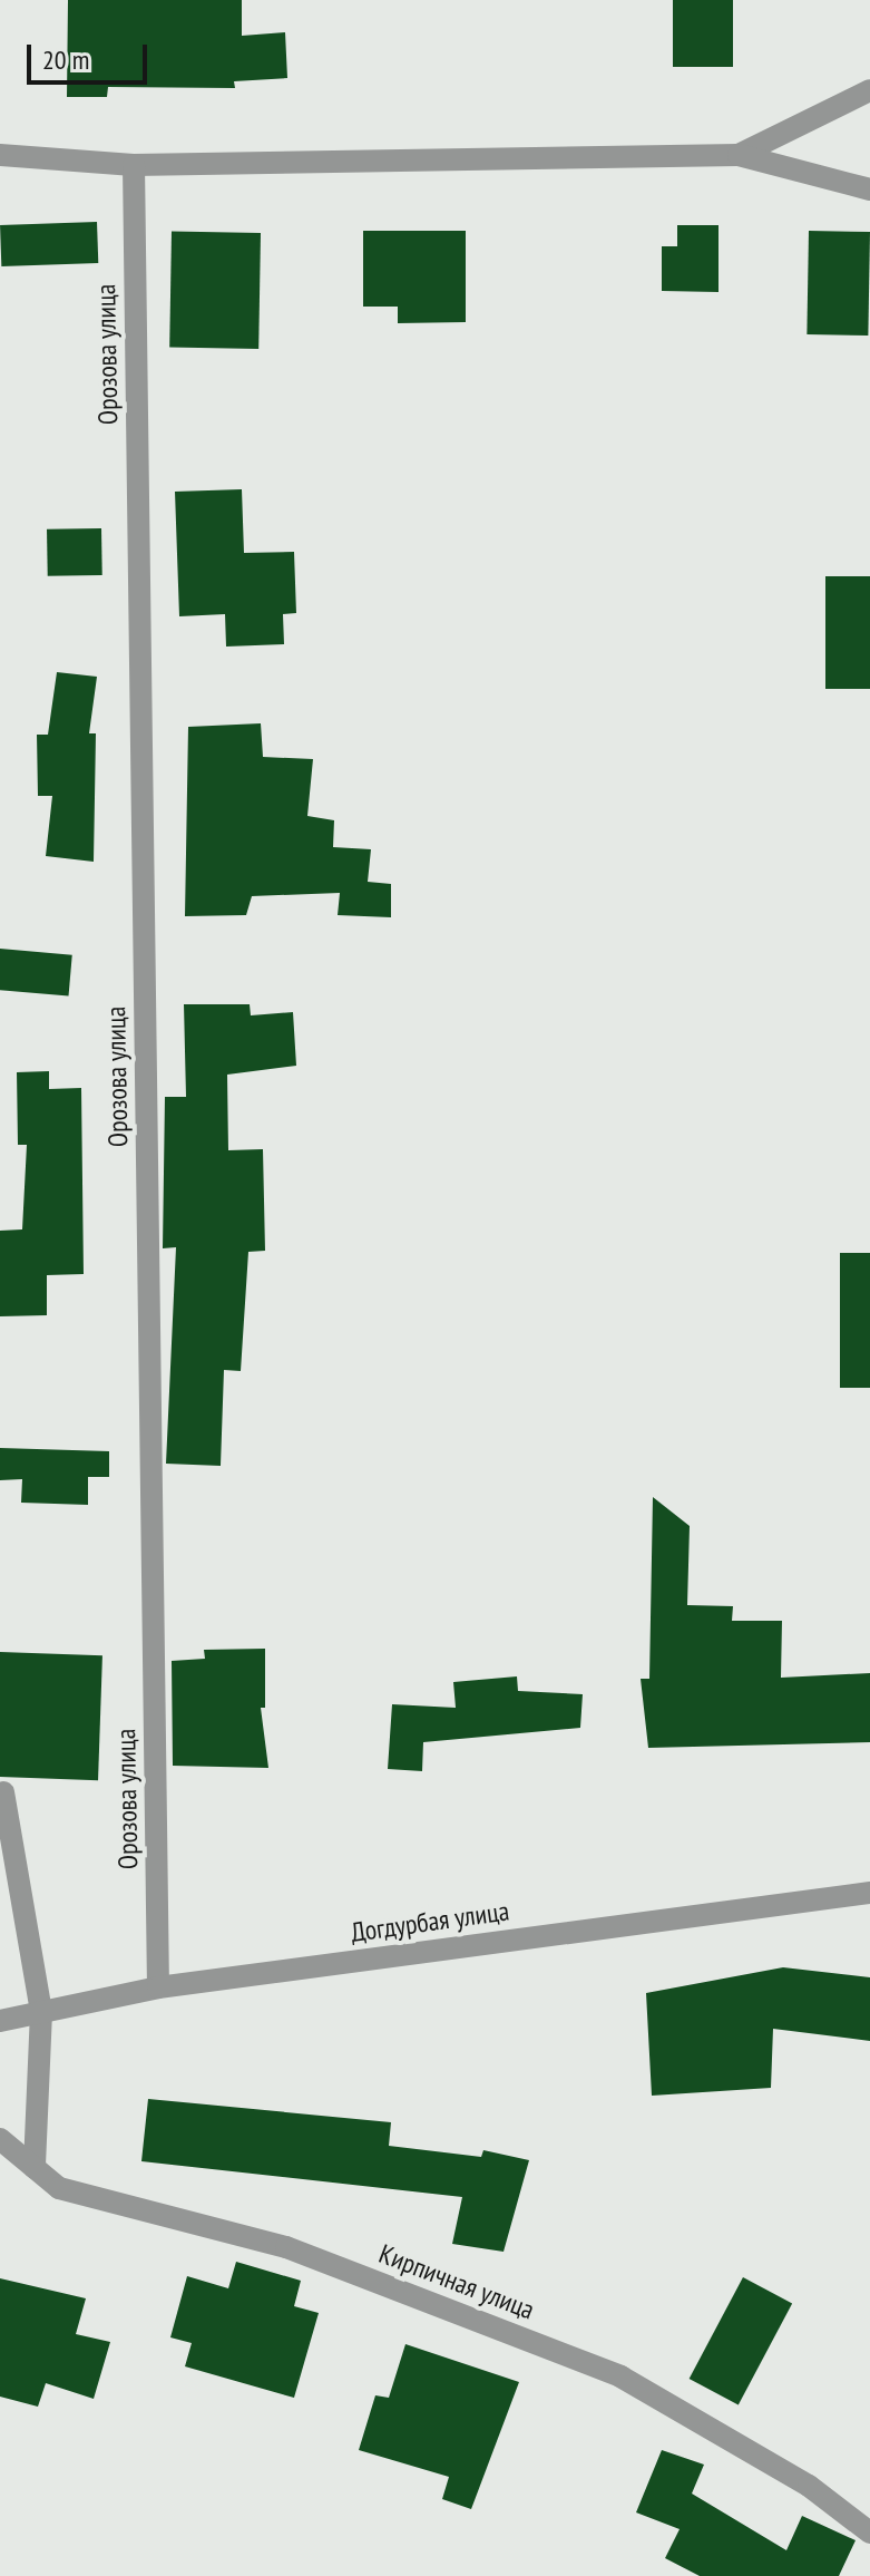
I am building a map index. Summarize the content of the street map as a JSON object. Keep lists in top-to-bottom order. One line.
{"streets":{"street":["Орозова улица","Догдурбая улица","Кирпичная улица"]},"crossings":[["Орозова улица","Догдурбая улица"]],"scale_bar":"20 m"}
